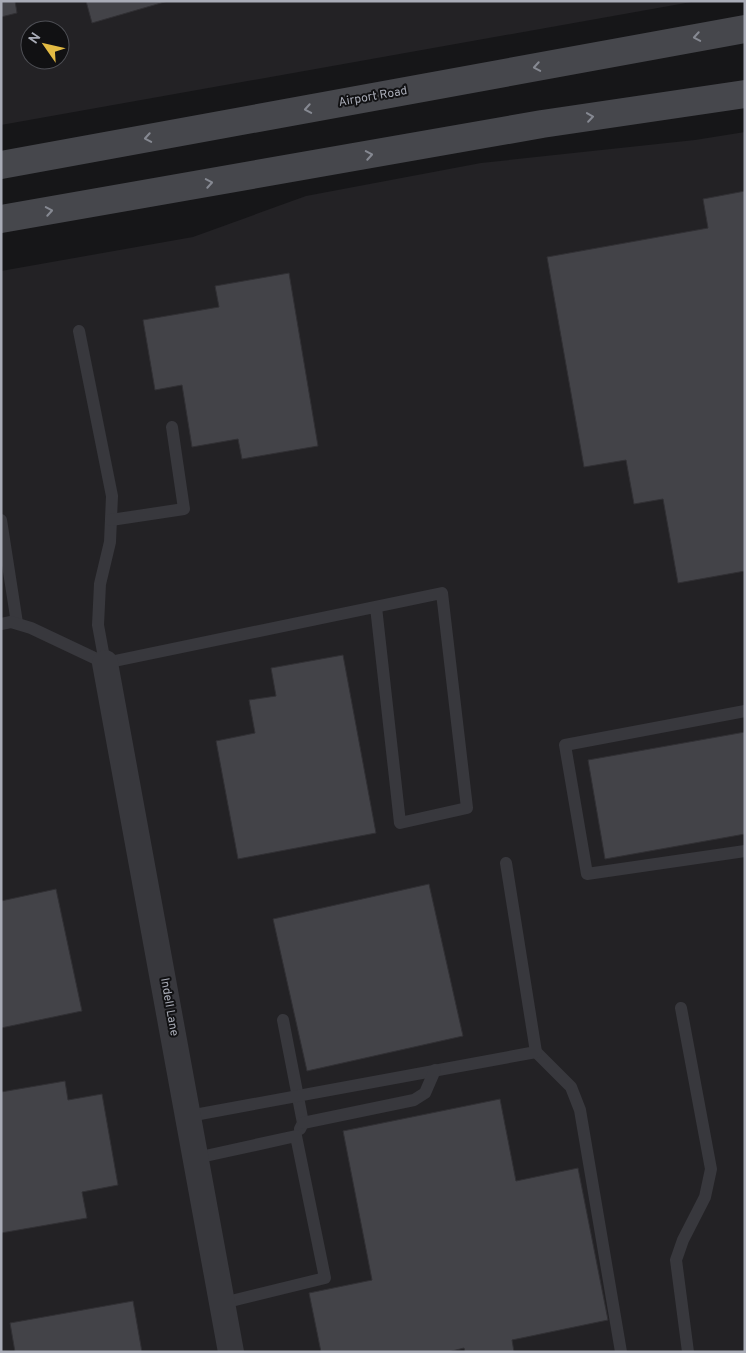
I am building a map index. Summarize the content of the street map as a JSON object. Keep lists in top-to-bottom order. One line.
{"streets":{"main road":["Airport Road"],"street":["Indell Lane"]},"north":"top left"}
